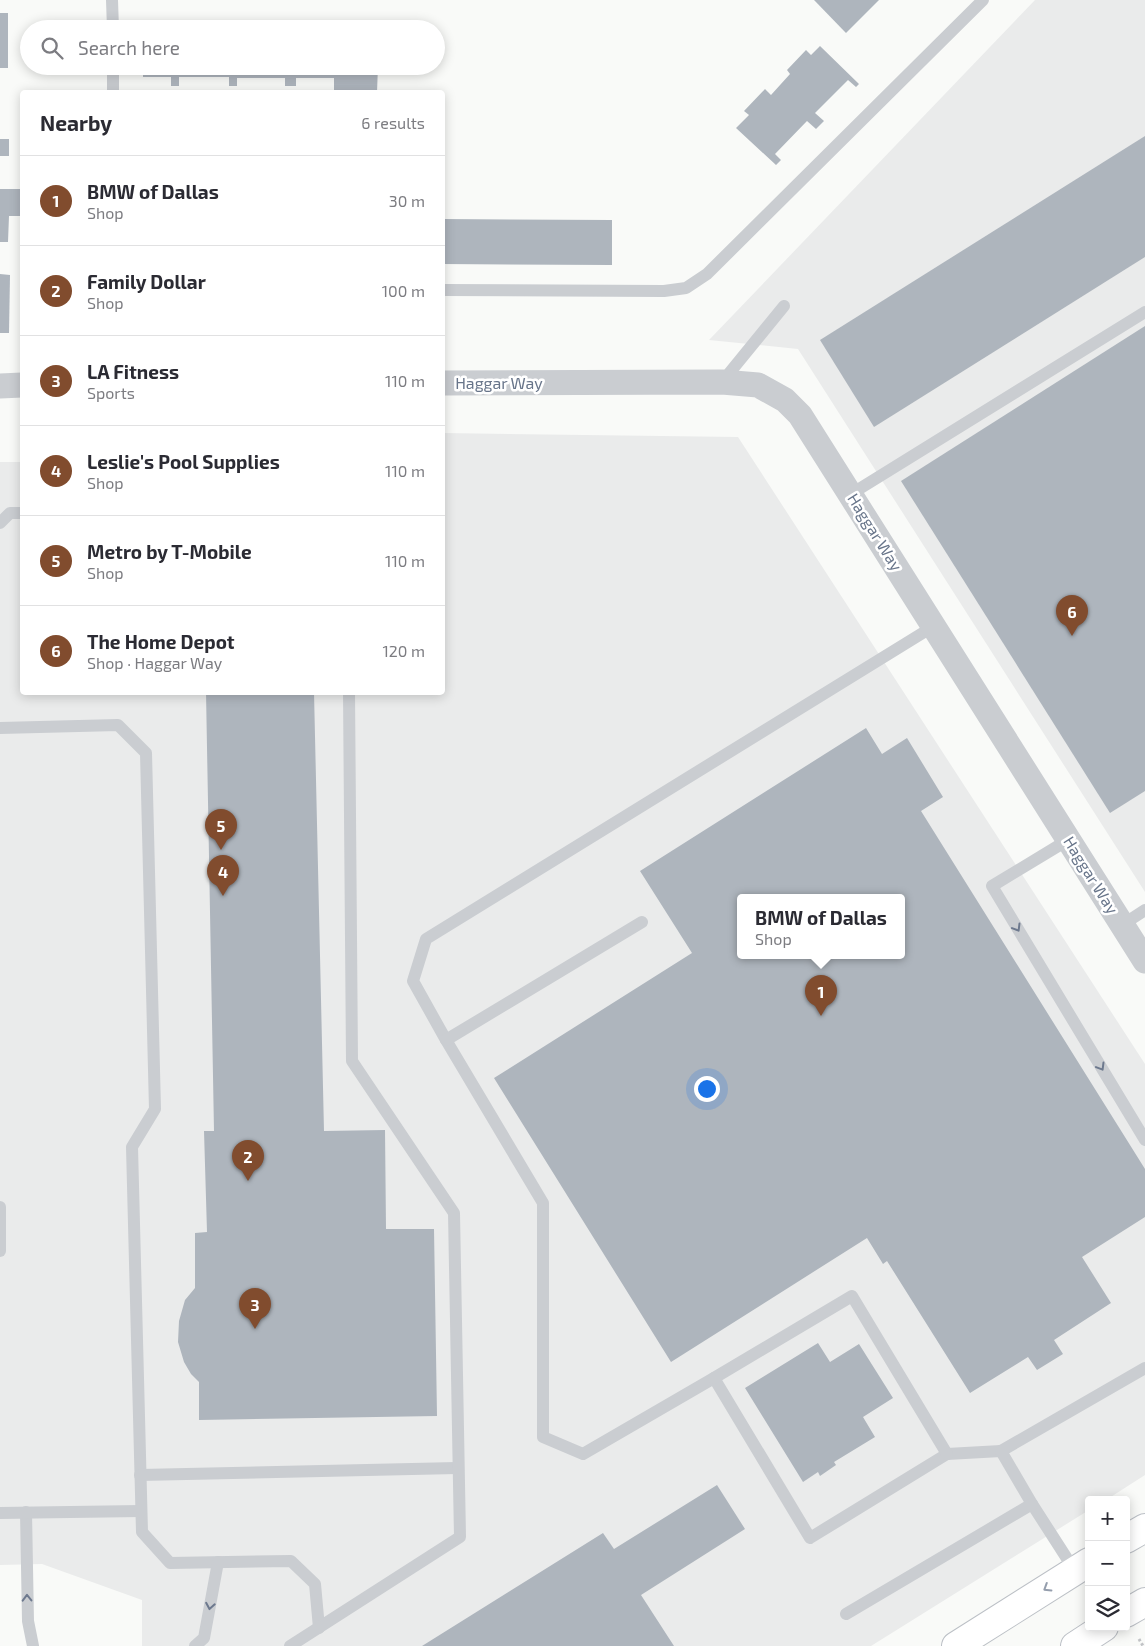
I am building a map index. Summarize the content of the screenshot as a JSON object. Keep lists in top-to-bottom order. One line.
{"streets":{"street":["Haggar Way"]},"page":{"search":"Search here","heading":["Nearby","6 results"],"list":[{"mark":"1","name":"BMW of Dallas","note":"Shop","value":"30 m"},{"mark":"2","name":"Family Dollar","note":"Shop","value":"100 m"},{"mark":"3","name":"LA Fitness","note":"Sports","value":"110 m"},{"mark":"4","name":"Leslie's Pool Supplies","note":"Shop","value":"110 m"},{"mark":"5","name":"Metro by T-Mobile","note":"Shop","value":"110 m"},{"mark":"6","name":"The Home Depot","note":"Shop · Haggar Way","value":"120 m"}],"pins":["6","5","4","1","2","3"],"popup":["BMW of Dallas","Shop"],"map_buttons":["+","−"]}}
